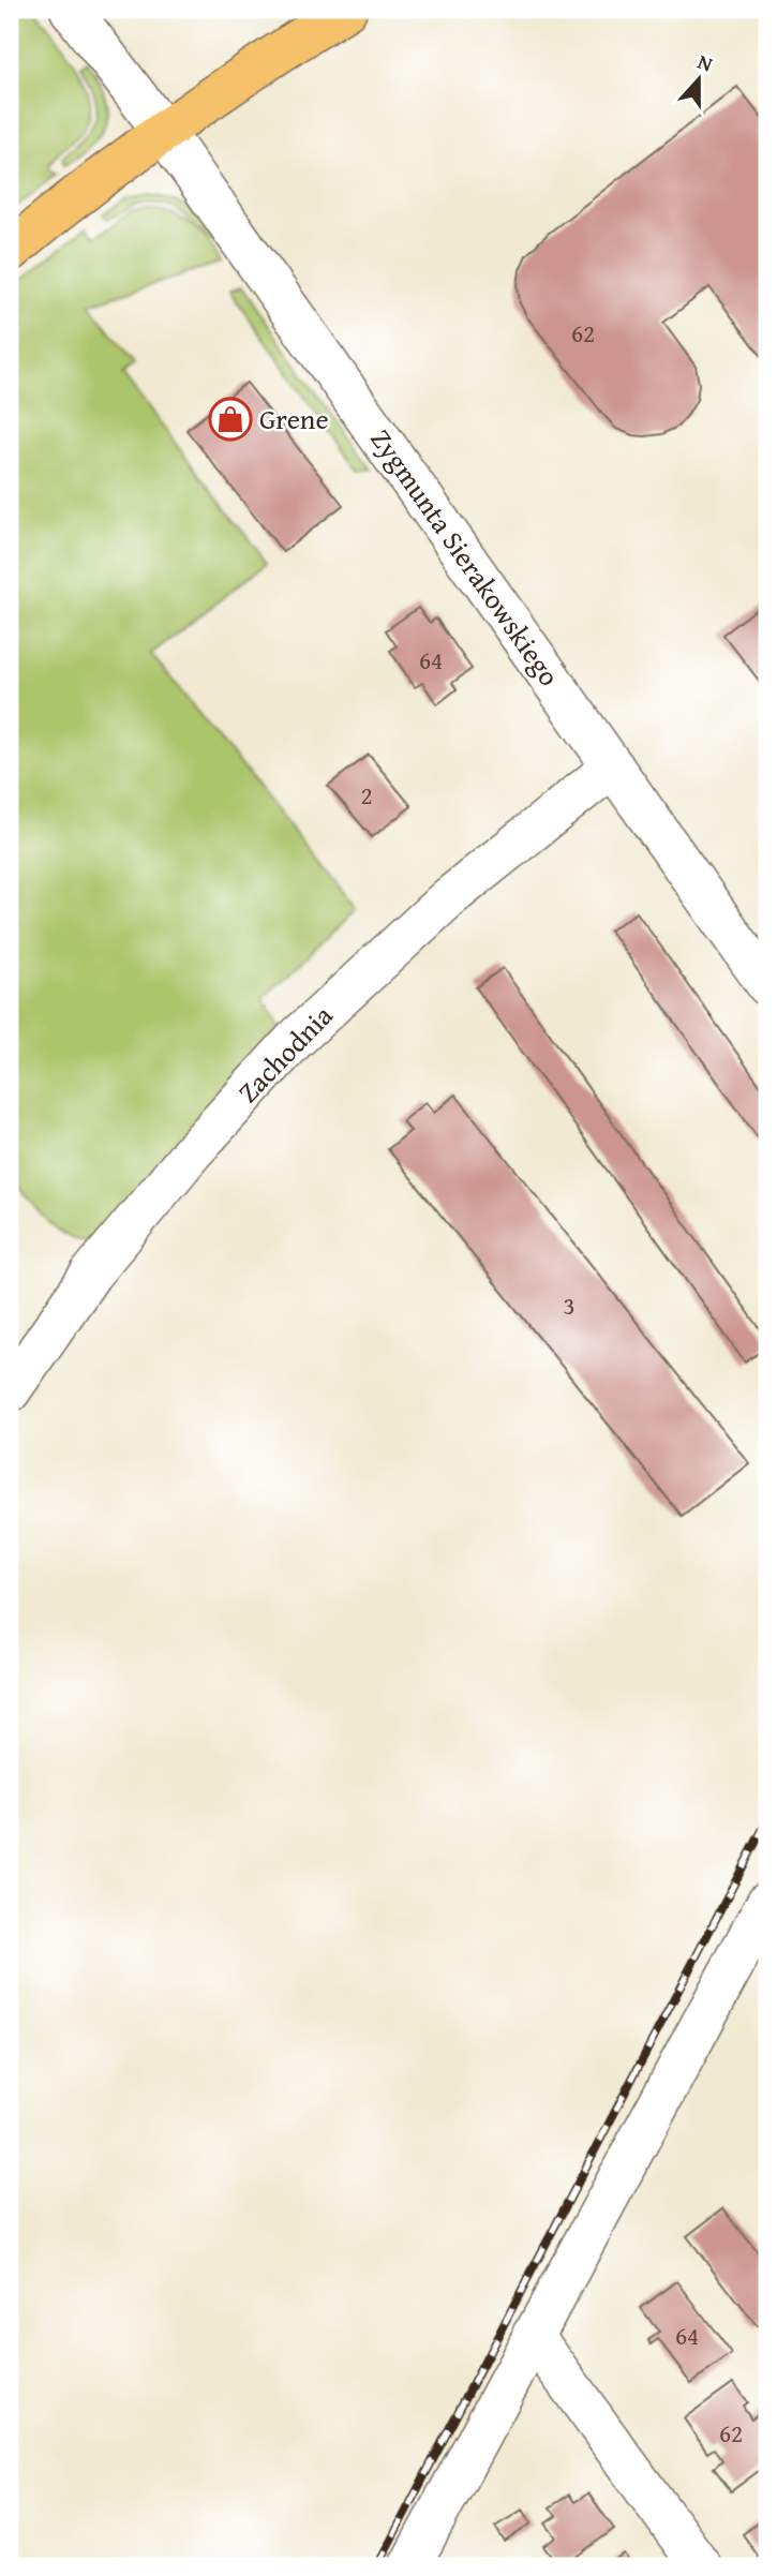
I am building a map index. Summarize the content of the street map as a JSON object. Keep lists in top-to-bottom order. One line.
{"streets":{"street":["Zygmunta Sierakowskiego","Zachodnia"]},"crossings":[["Zygmunta Sierakowskiego","Zachodnia"]],"places":{"shop":["Grene"]},"house_numbers":["62","64","2","3","64","62"],"north":"top"}
